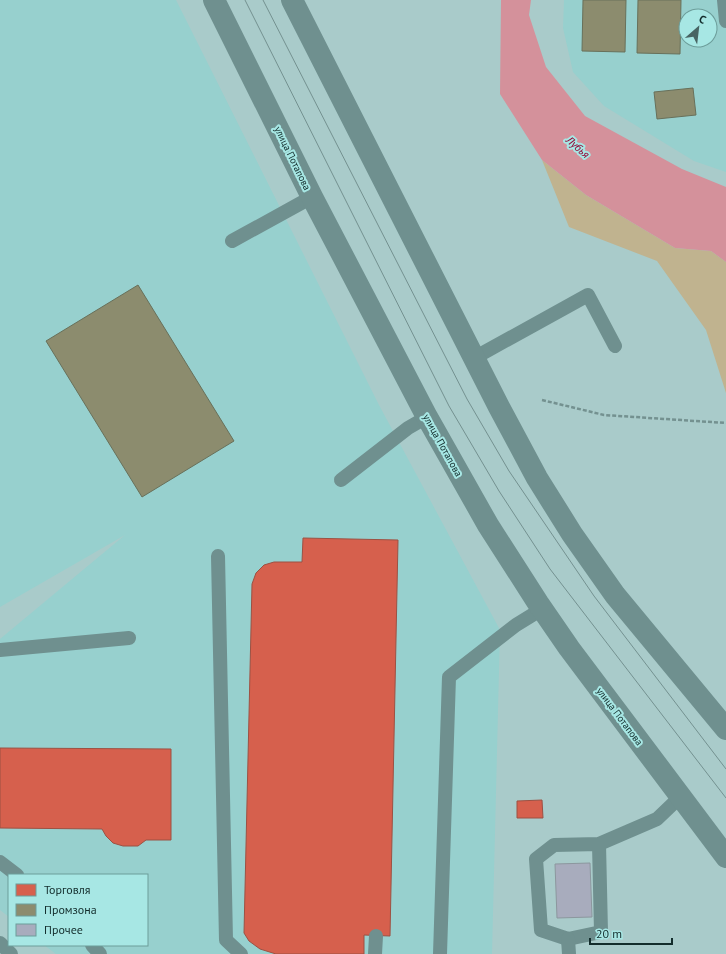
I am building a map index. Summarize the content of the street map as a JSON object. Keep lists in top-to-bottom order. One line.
{"streets":{"street":["улица Потапова"]},"water":["Лубья"],"legend":["Торговля","Промзона","Прочее"],"scale_bar":"20 m","north":"top right"}
